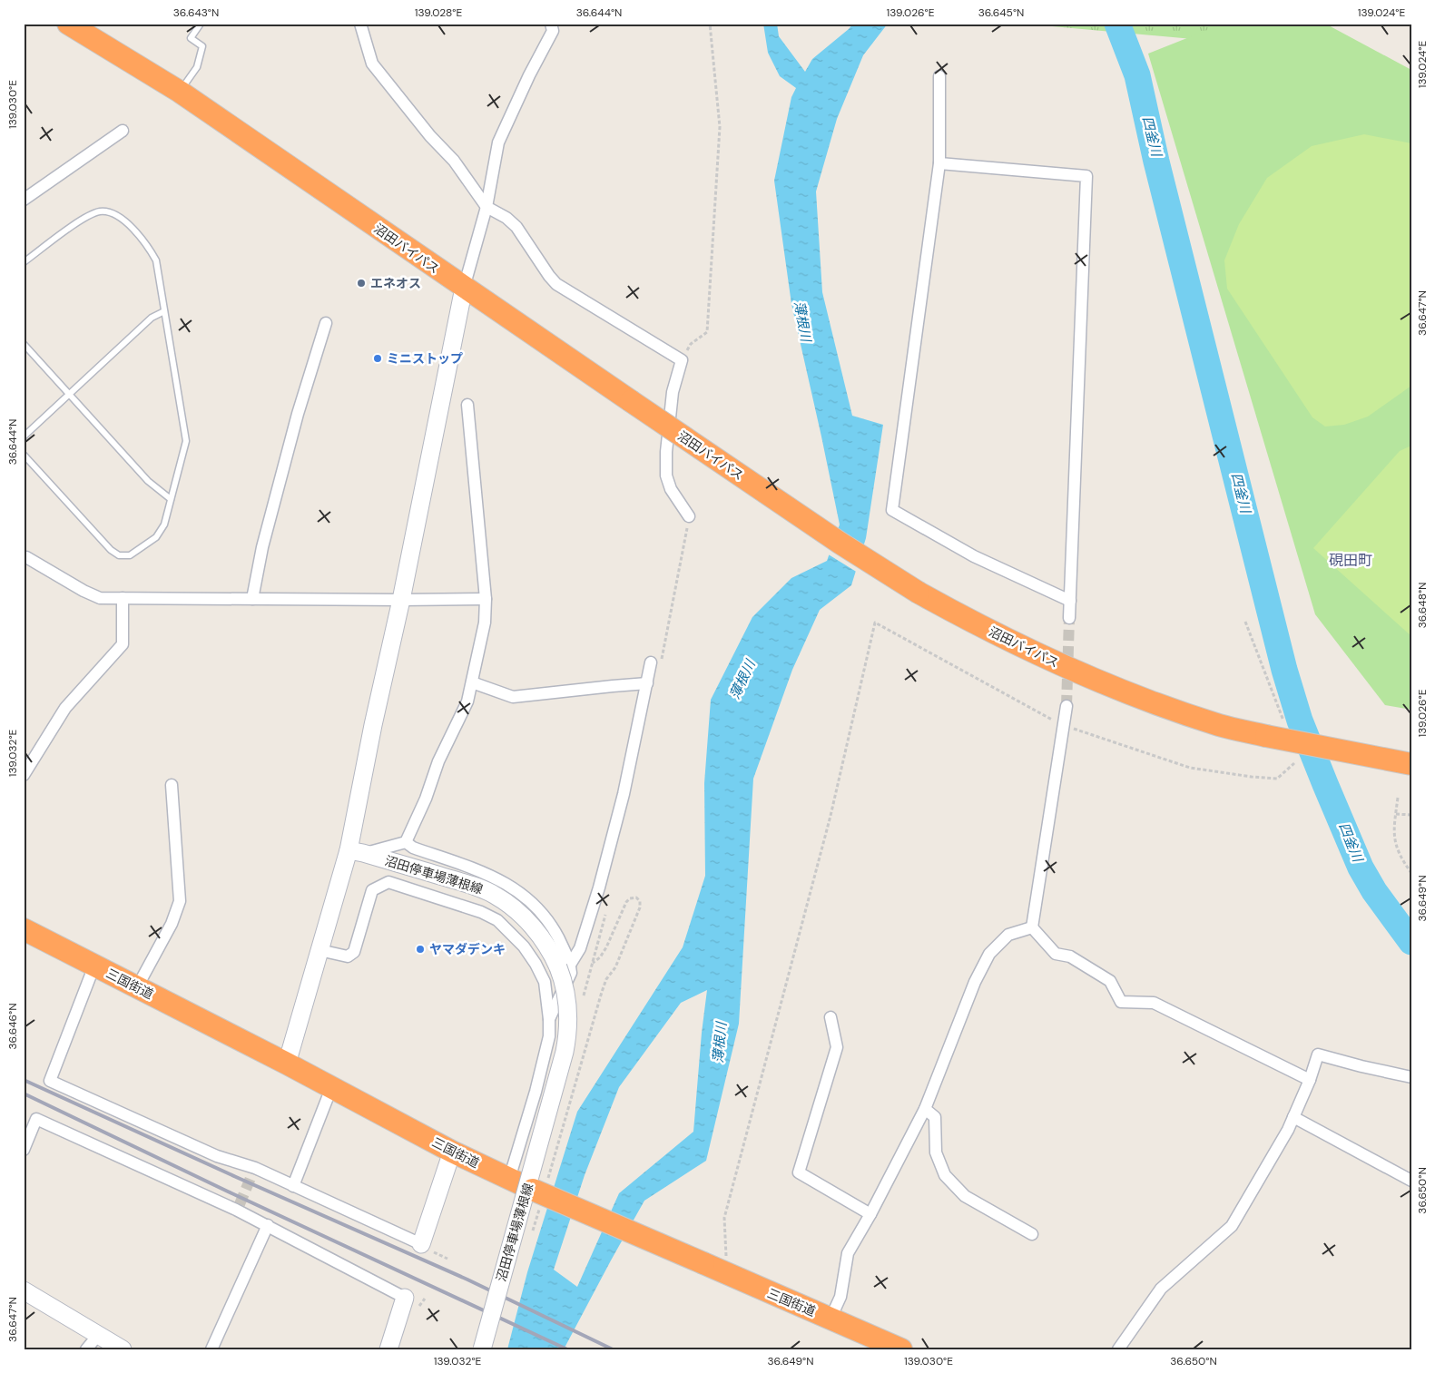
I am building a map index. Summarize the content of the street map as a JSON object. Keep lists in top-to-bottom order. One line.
{"streets":{"highway":["沼田バイパス","三国街道"],"main road":["沼田停車場薄根線"]},"districts":["硯田町"],"water":["四釜川","薄根川"],"places":["エネオス","ミニストップ","ヤマダデンキ"],"coordinates":["36.643°N","139.028°E","36.644°N","139.026°E","36.645°N","139.024°E","139.030°E","36.647°N","36.648°N","139.032°E","36.649°N","36.646°N","36.650°N"]}
